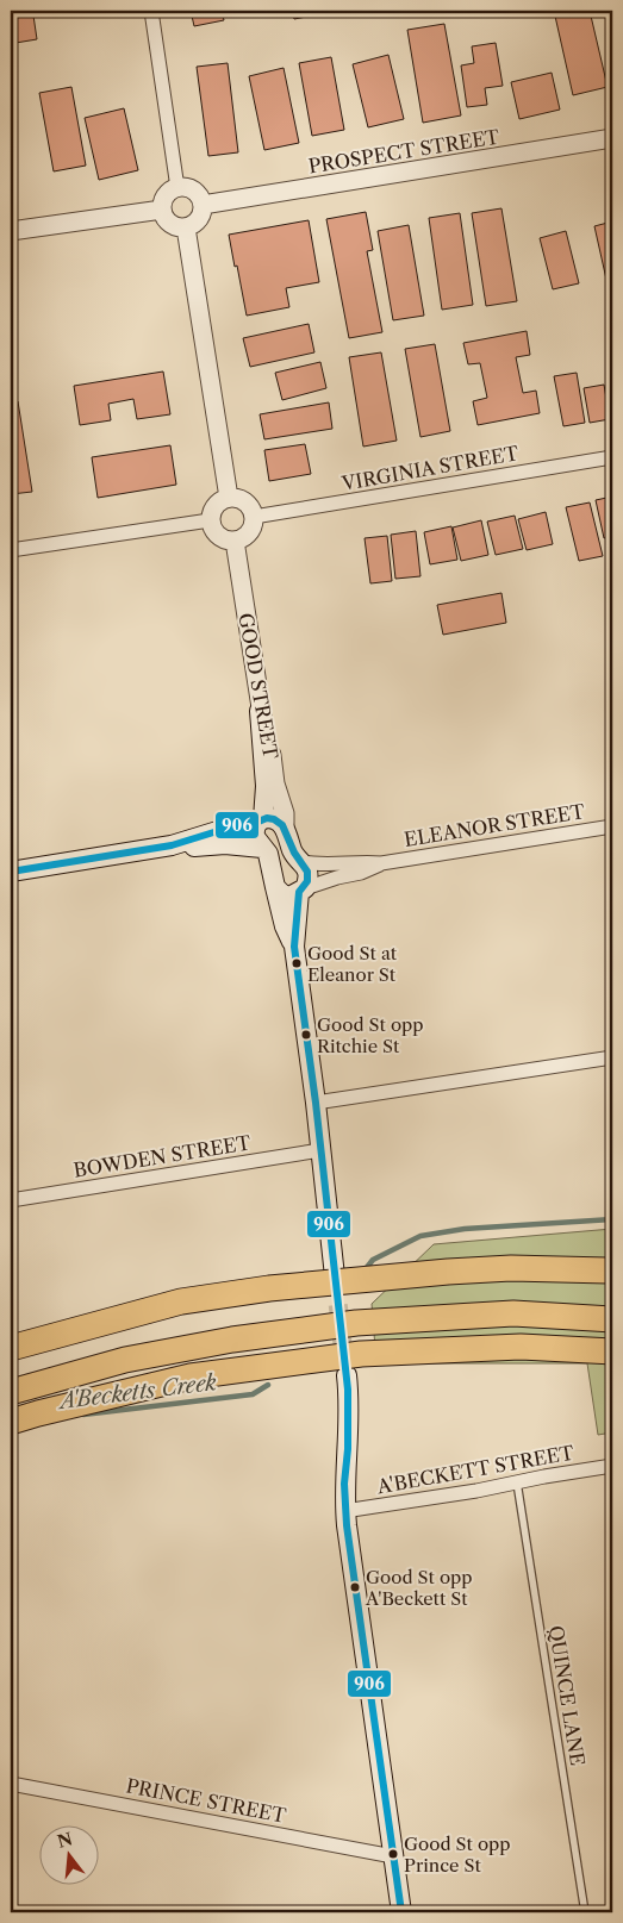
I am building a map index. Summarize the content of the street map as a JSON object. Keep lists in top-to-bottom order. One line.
{"streets":{"street":["PROSPECT STREET","VIRGINIA STREET","GOOD STREET","ELEANOR STREET","BOWDEN STREET","A'BECKETT STREET","PRINCE STREET"],"lane":["QUINCE LANE"]},"crossings":[["VIRGINIA STREET","GOOD STREET"],["A'BECKETT STREET","QUINCE LANE"]],"water":["A'Becketts Creek"],"places":["Good St at Eleanor St","Good St opp Ritchie St","Good St opp A'Beckett St","Good St opp Prince St"],"lines":["transit line 906"],"north":"top"}
